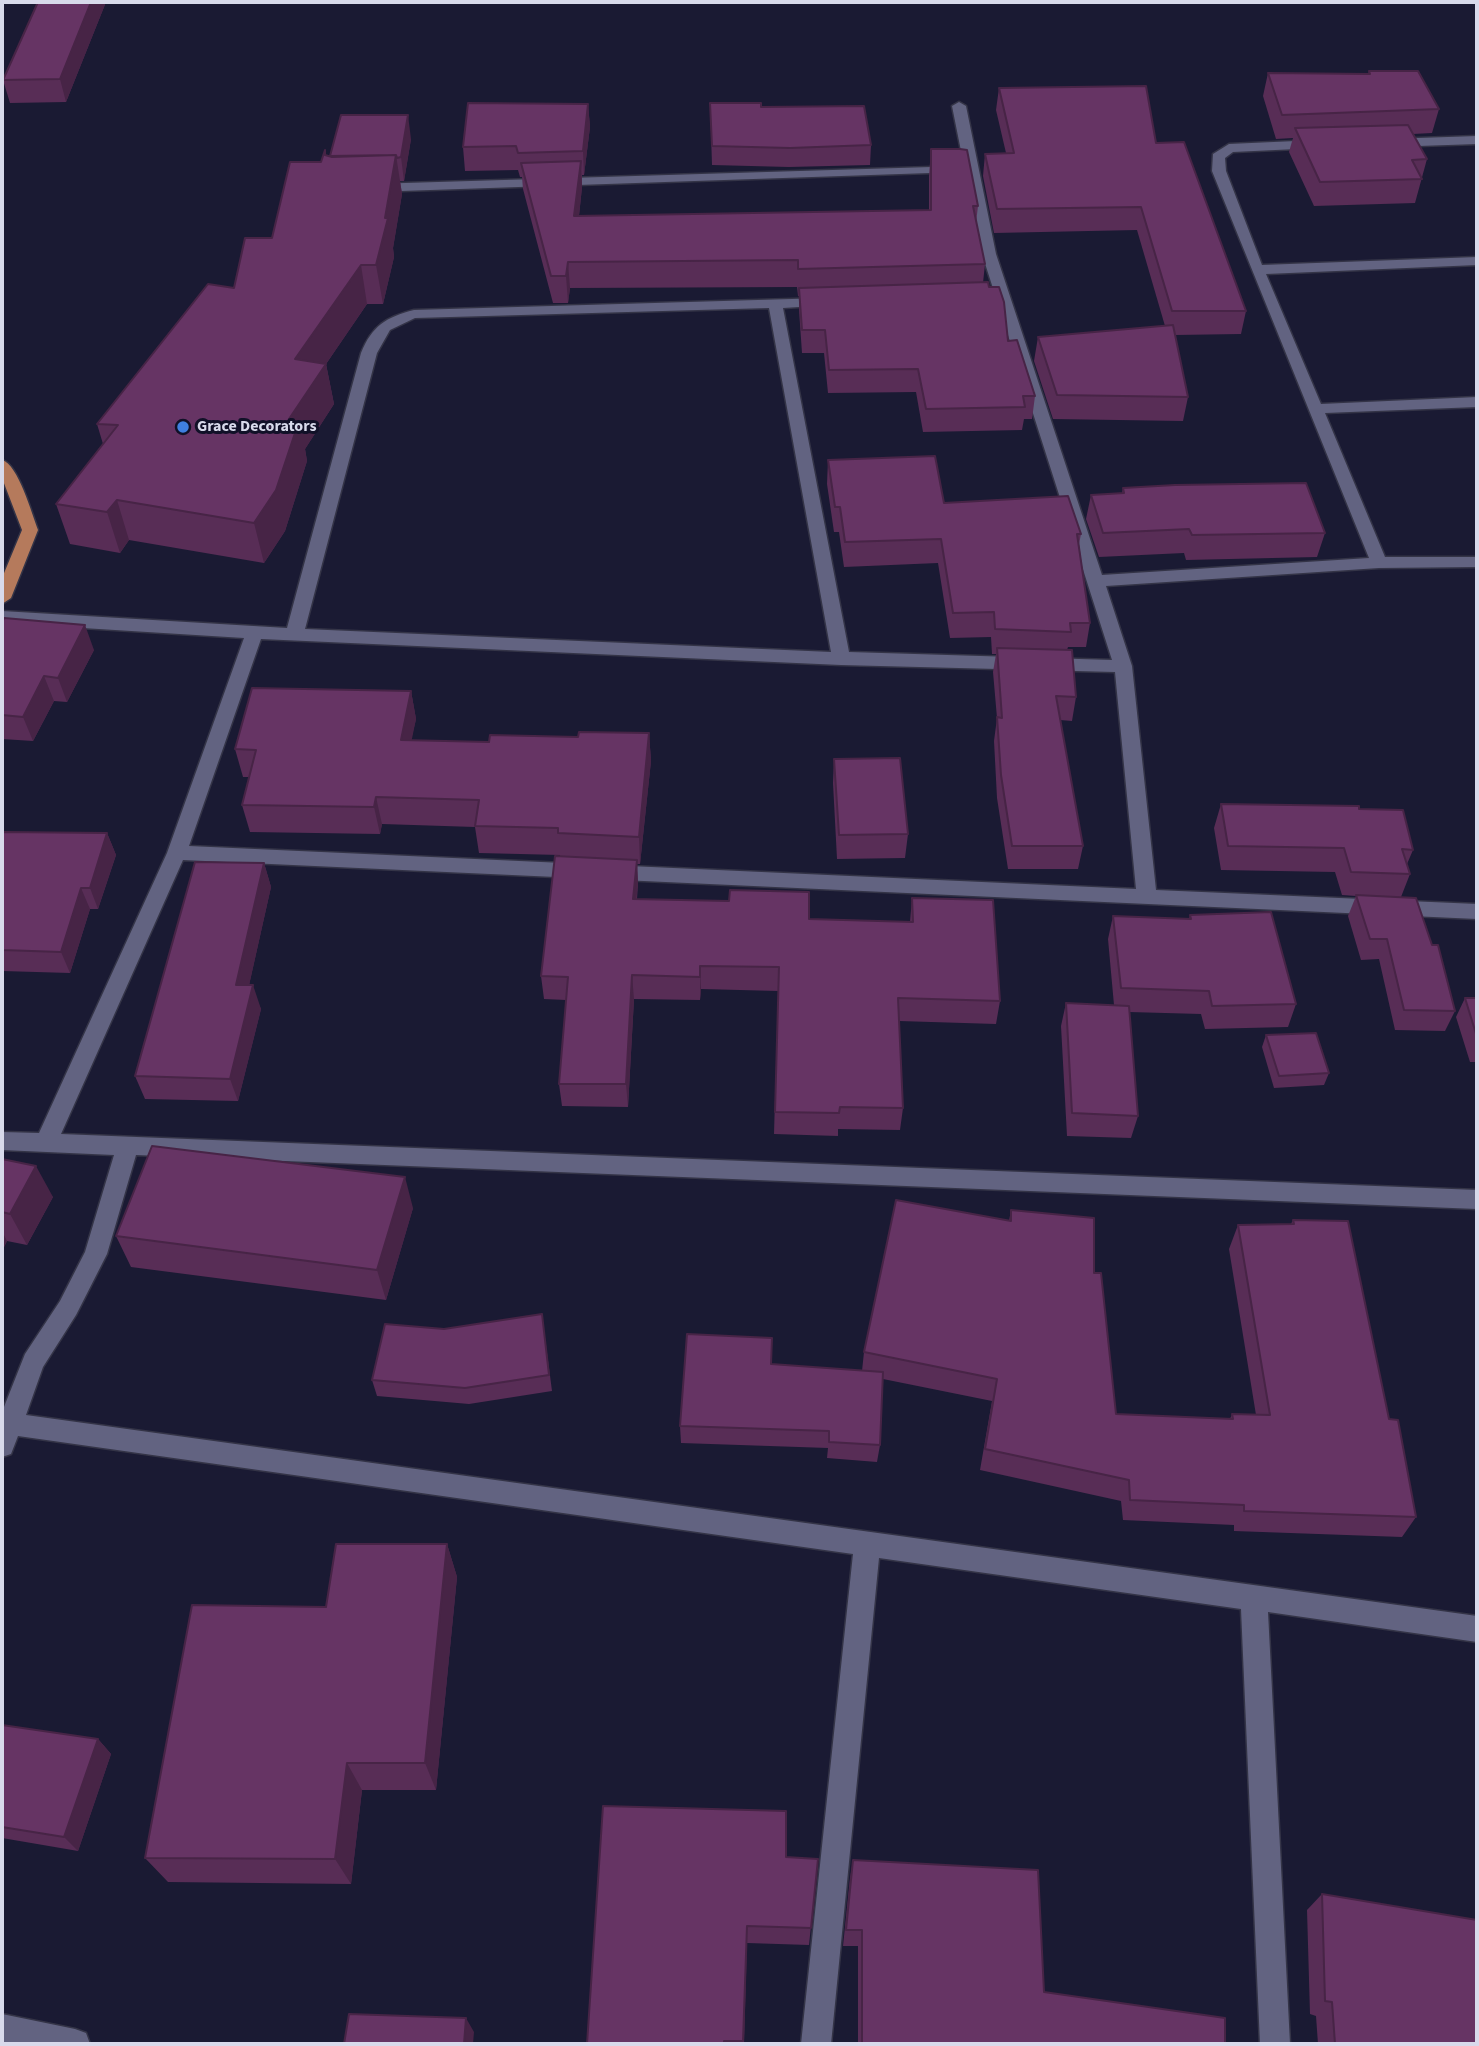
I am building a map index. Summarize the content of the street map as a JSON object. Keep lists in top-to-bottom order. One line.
{"places":["Grace Decorators"]}
